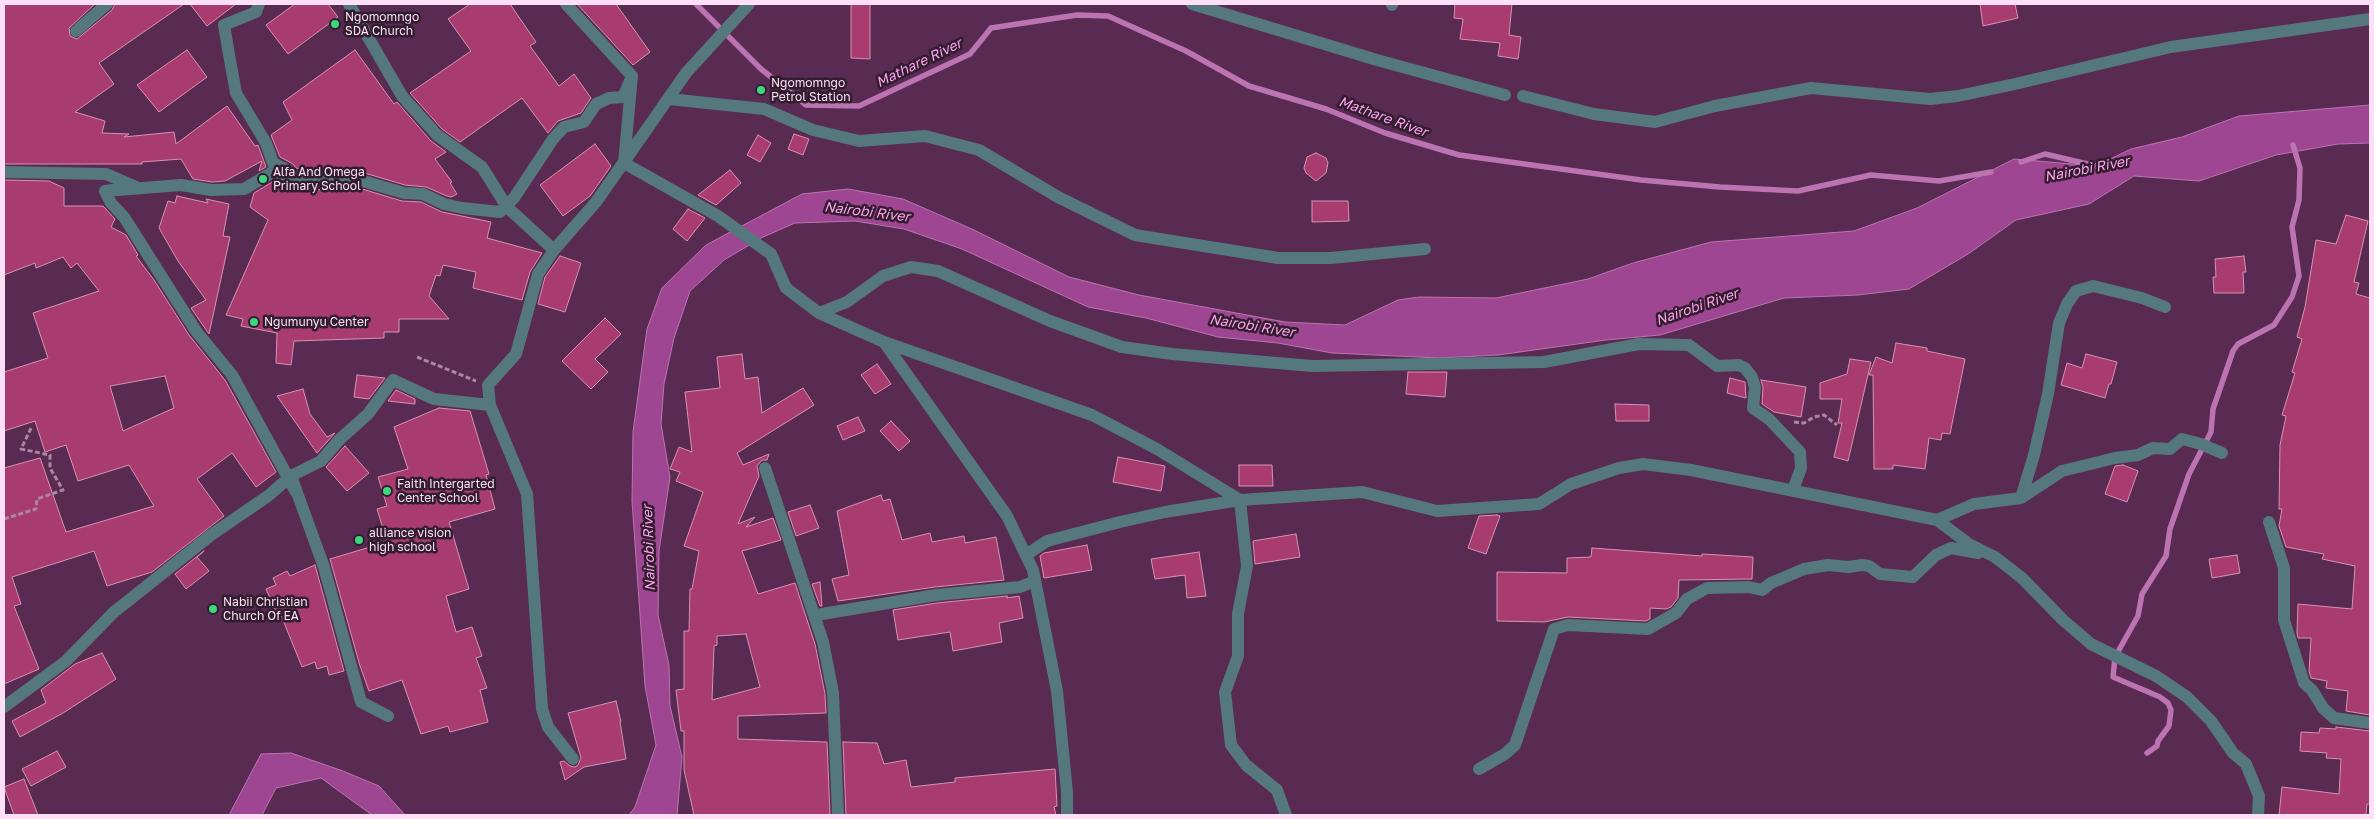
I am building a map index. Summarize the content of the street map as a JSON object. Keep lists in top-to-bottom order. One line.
{"water":["Mathare River","Nairobi River"],"places":["Ngomomngo SDA Church","Ngomomngo Petrol Station","Alfa And Omega Primary School","Ngumunyu Center","Faith Intergarted Center School","alliance vision high school","Nabii Christian Church Of EA"]}
